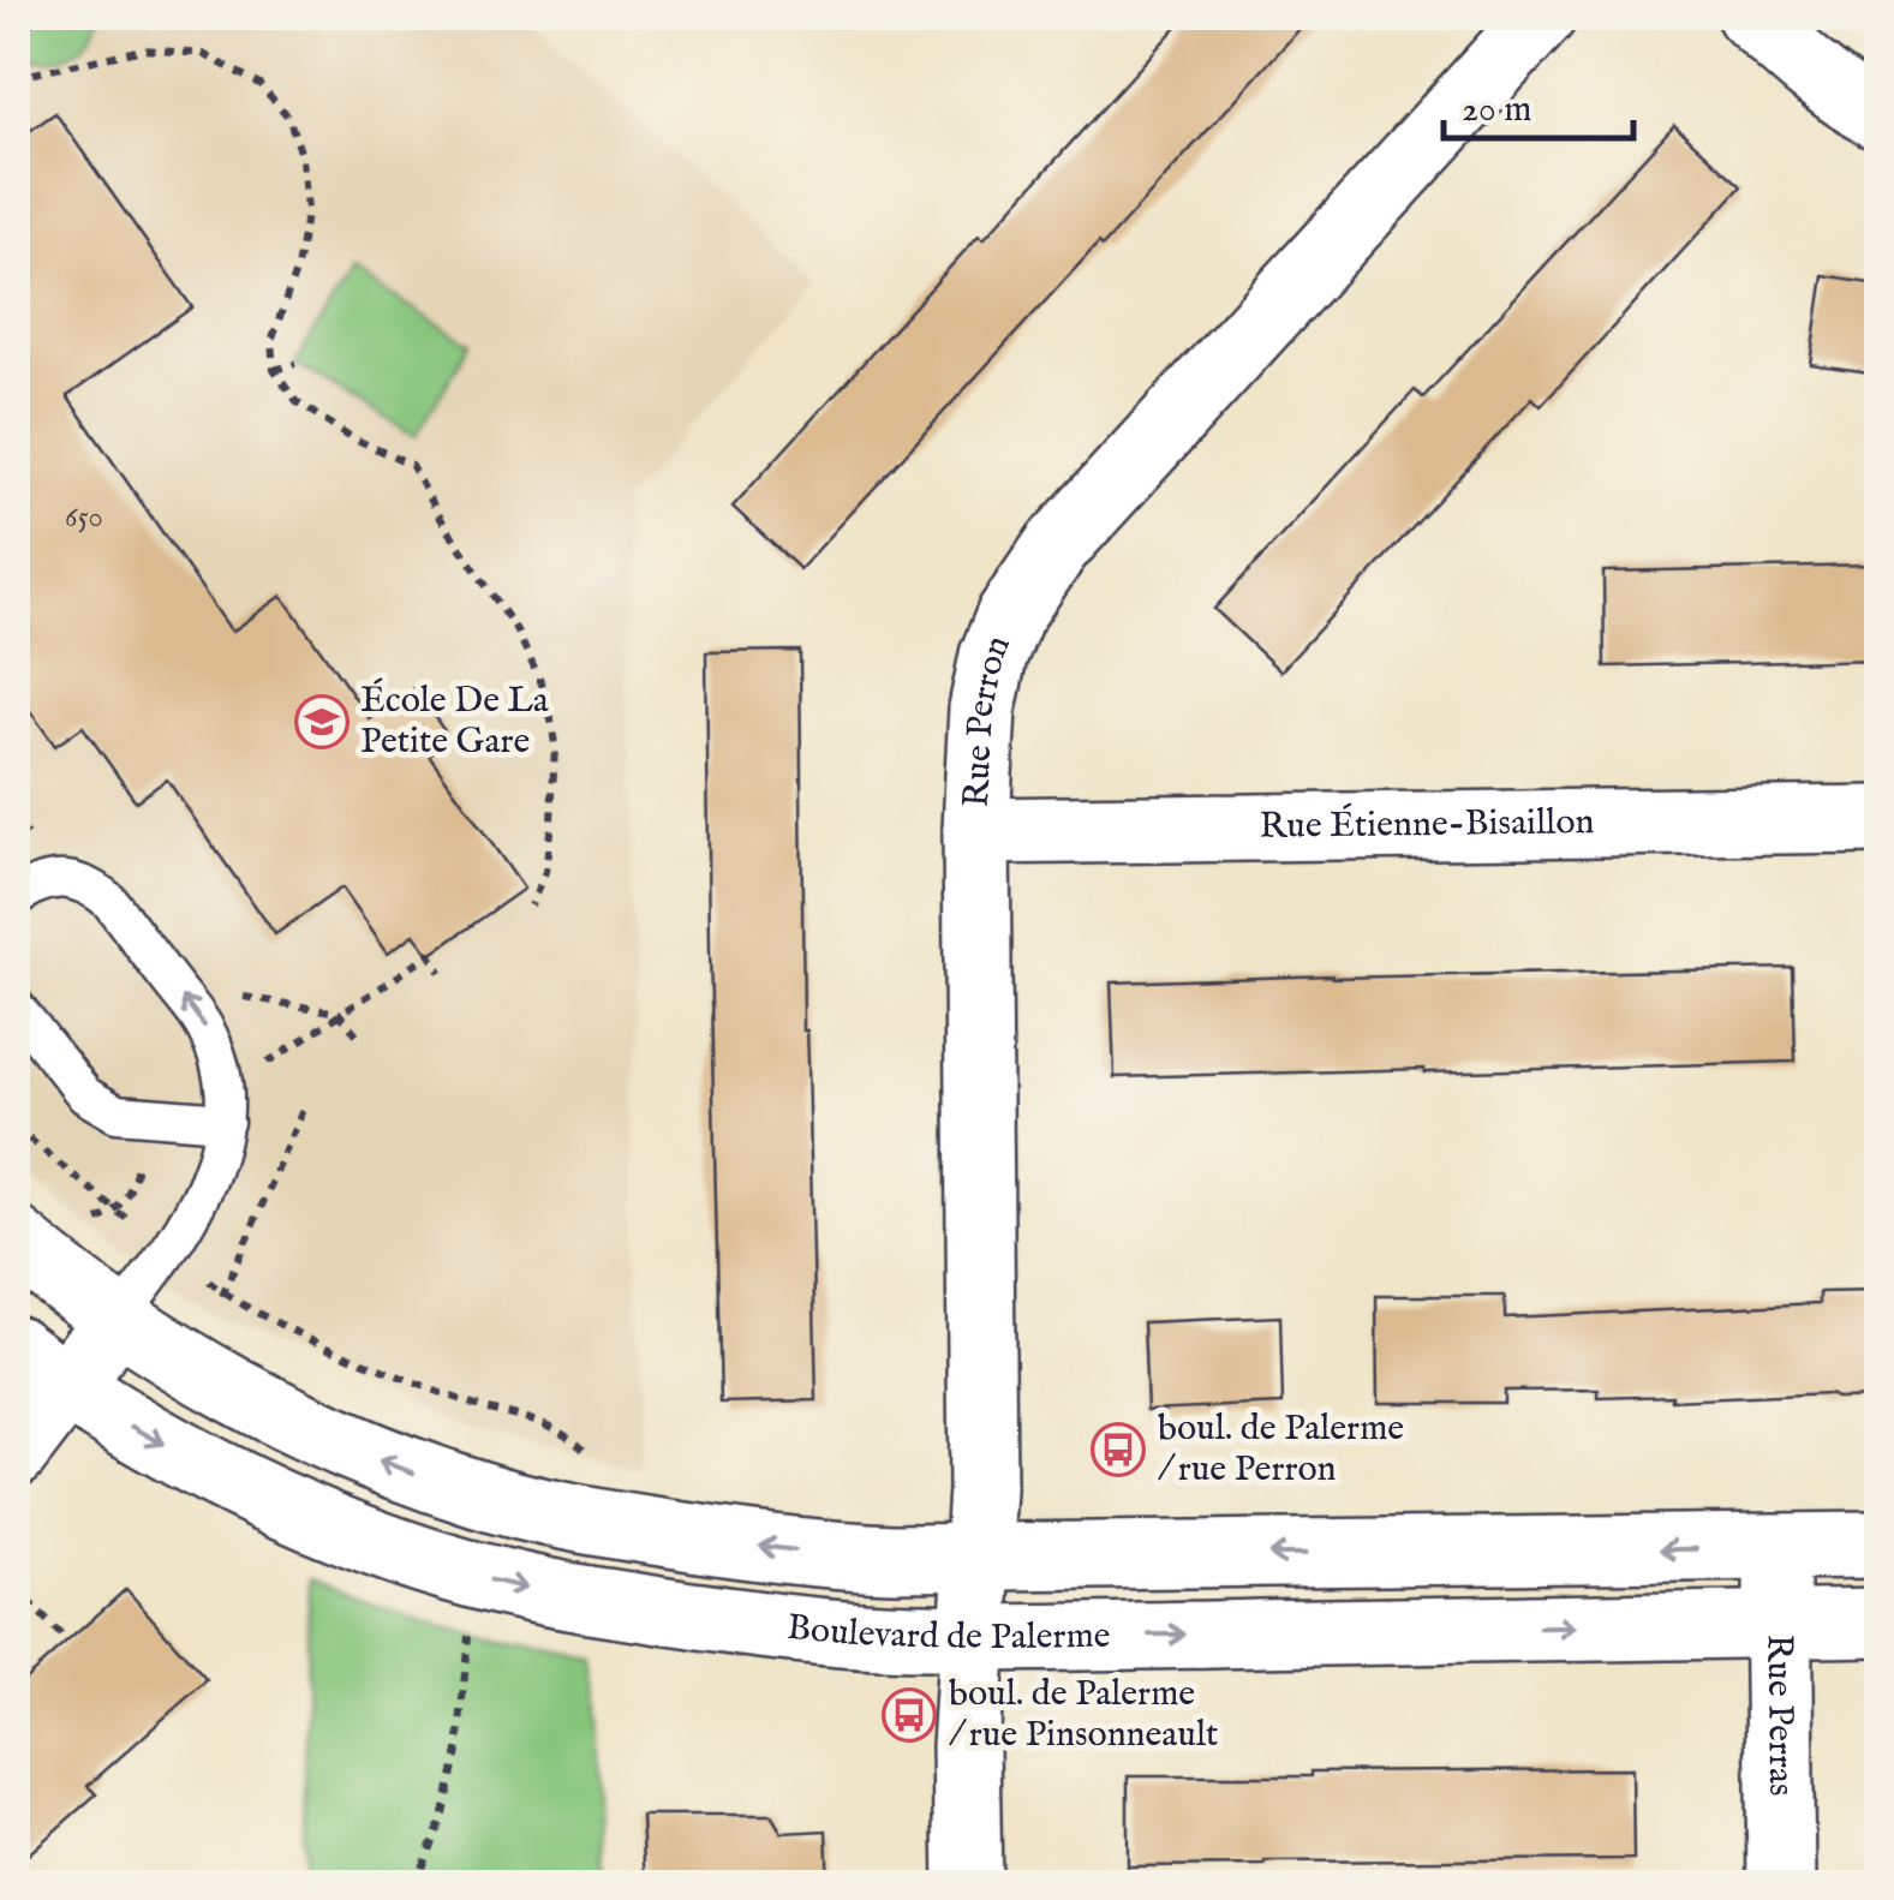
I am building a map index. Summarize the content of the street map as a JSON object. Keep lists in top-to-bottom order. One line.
{"streets":{"street":["Rue Perron","Rue Étienne-Bisaillon","Boulevard de Palerme","Rue Perras"]},"crossings":[["Rue Perron","Rue Étienne-Bisaillon"],["Rue Perron","Boulevard de Palerme"],["Boulevard de Palerme","Rue Perras"]],"places":{"school or university":["École De La Petite Gare"],"bus stop":["boul. de Palerme / rue Perron","boul. de Palerme / rue Pinsonneault"]},"house_numbers":["650"],"scale_bar":"20 m"}
